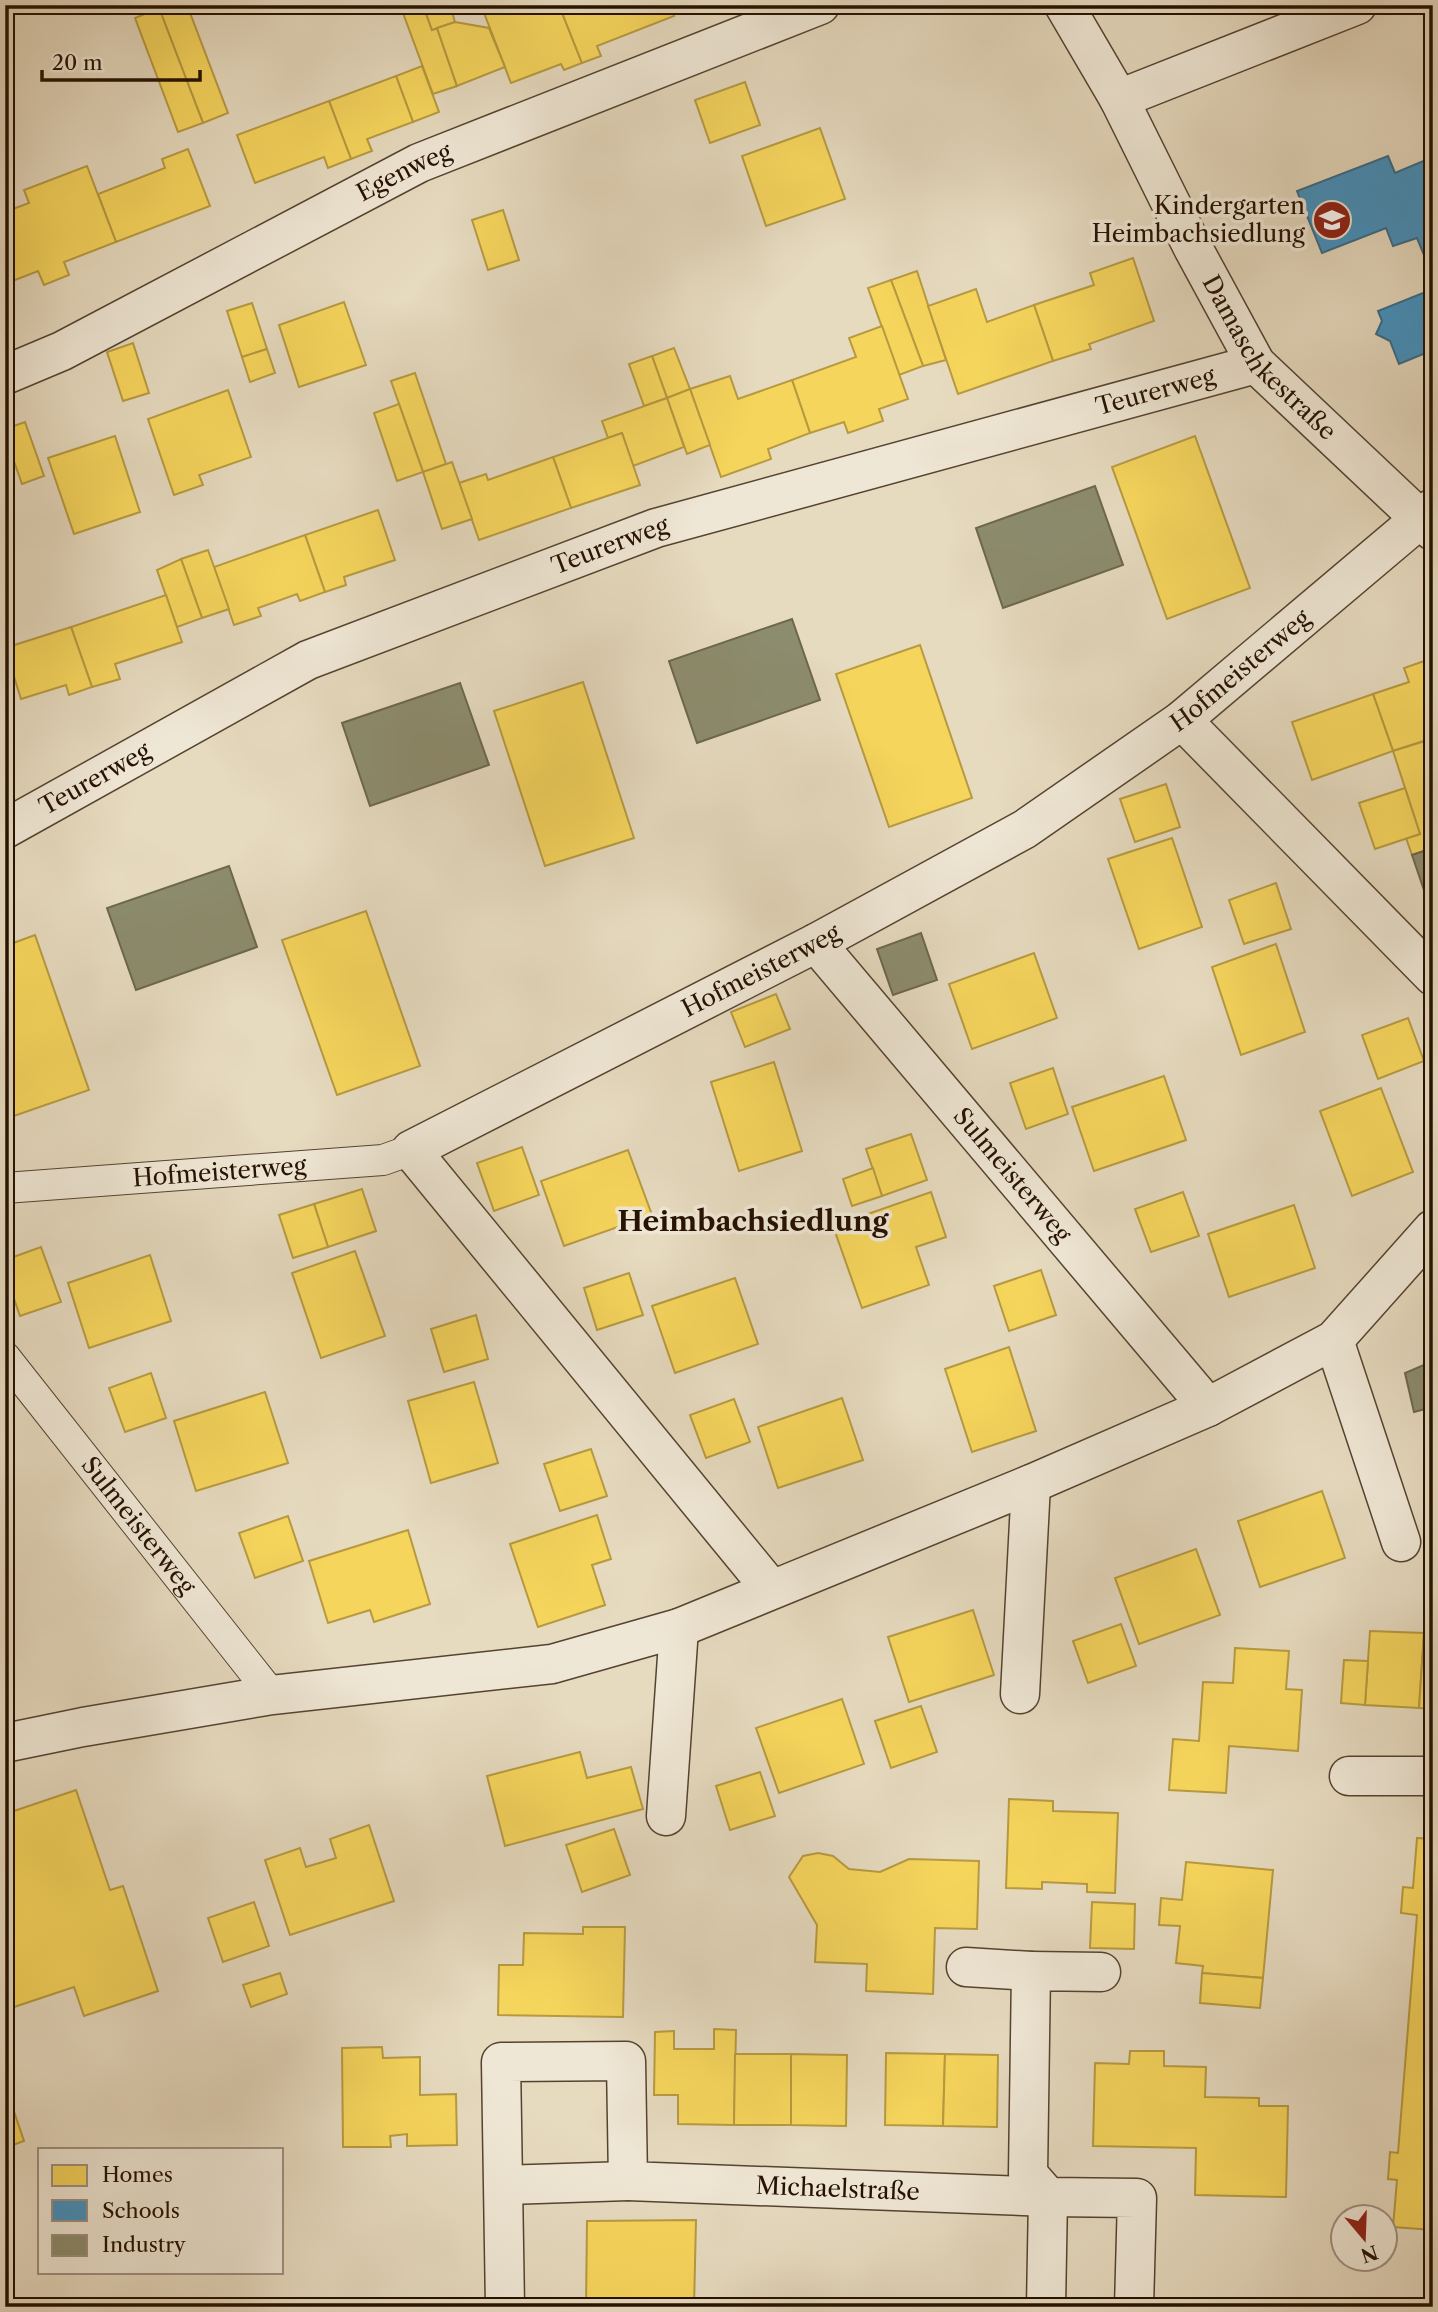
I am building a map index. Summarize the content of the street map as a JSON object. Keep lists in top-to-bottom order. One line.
{"streets":{"street":["Egenweg","Damaschkestraße","Teurerweg","Hofmeisterweg","Sulmeisterweg","Michaelstraße"]},"crossings":[["Damaschkestraße","Teurerweg"],["Damaschkestraße","Hofmeisterweg"],["Hofmeisterweg","Sulmeisterweg"]],"districts":["Heimbachsiedlung"],"places":{"school or university":["Kindergarten Heimbachsiedlung"]},"legend":["Homes","Schools","Industry"],"scale_bar":"20 m","north":"bottom"}
